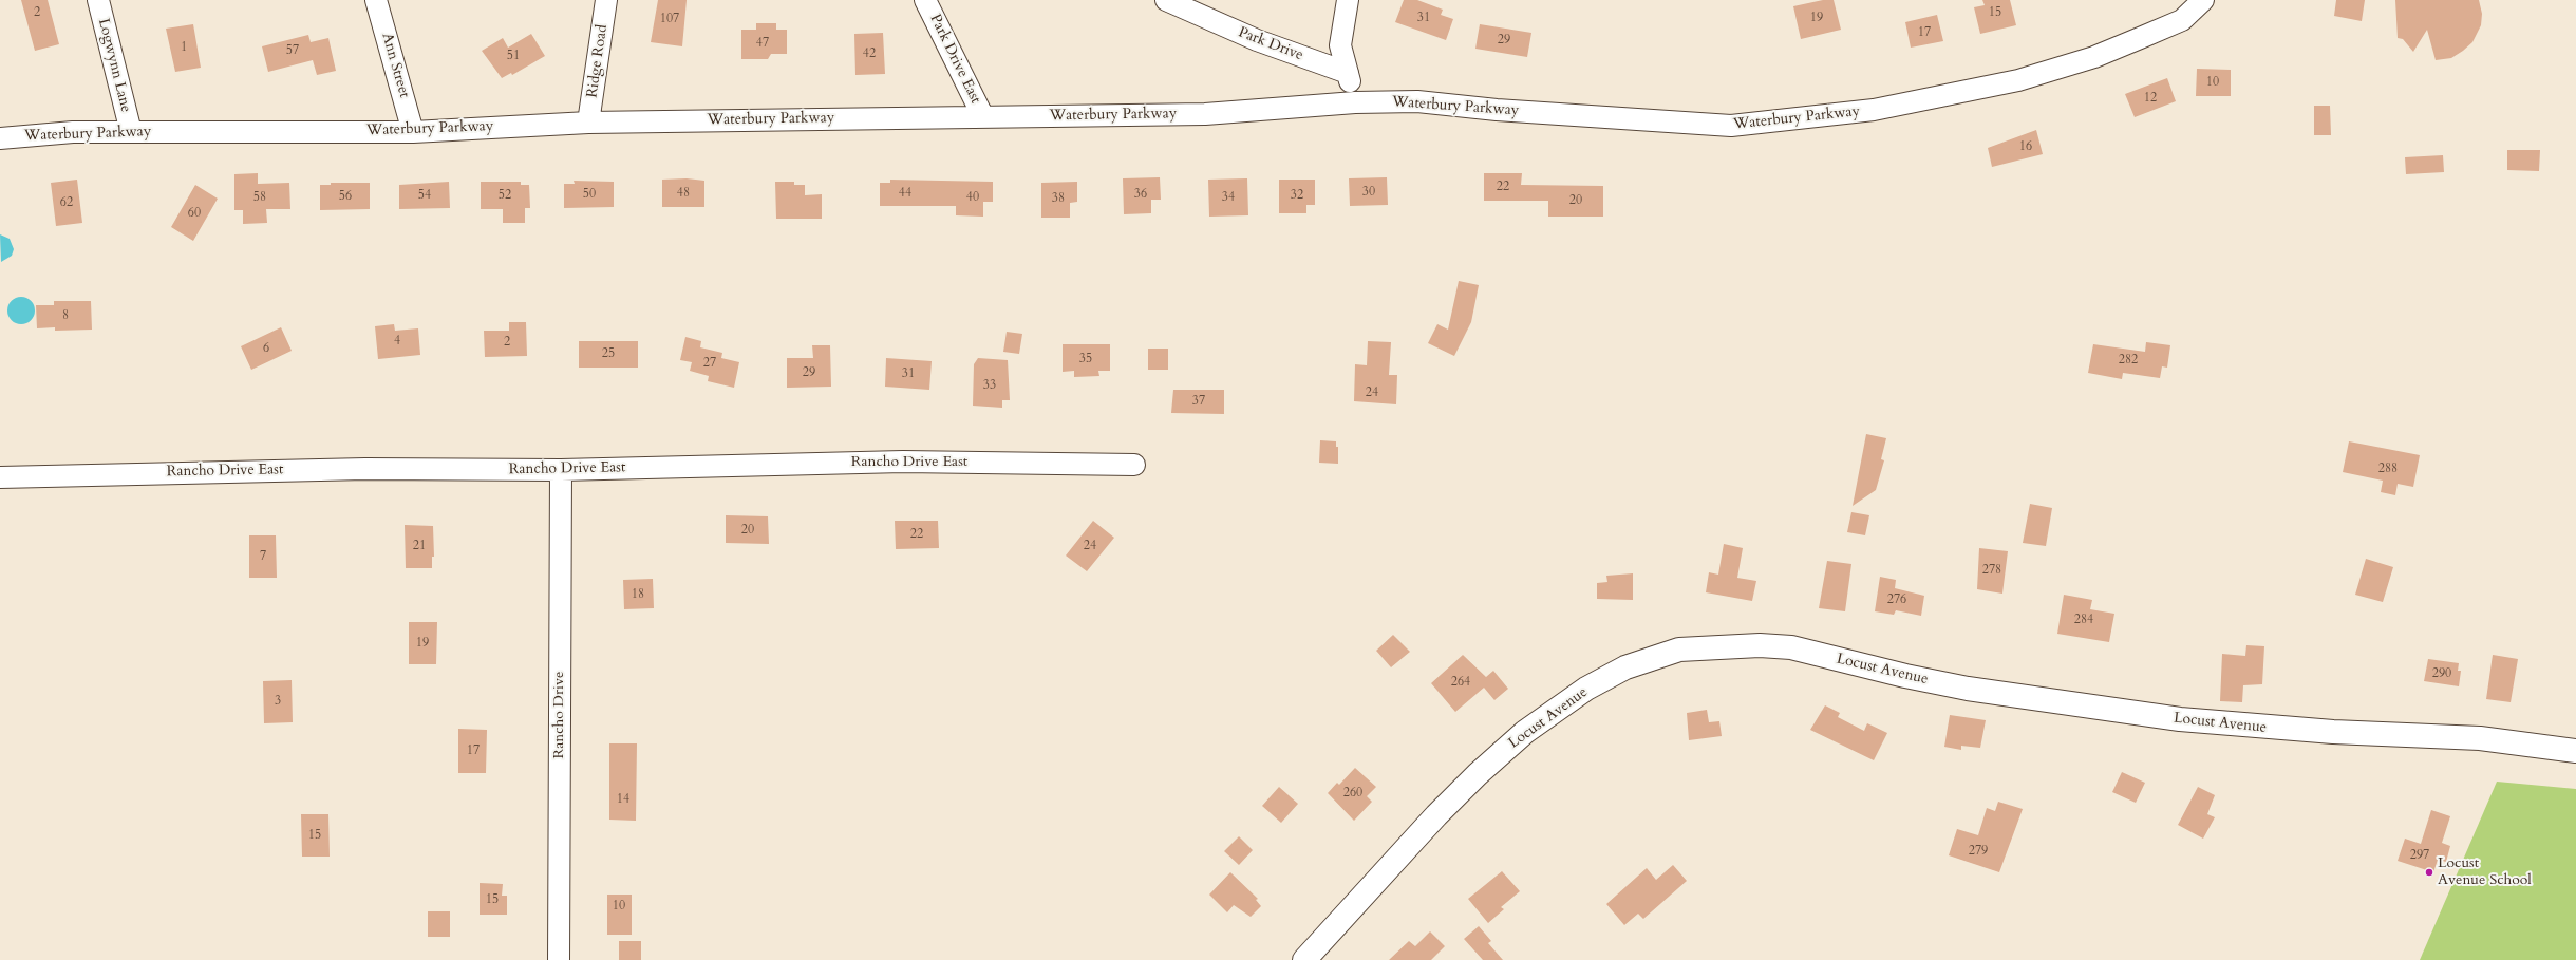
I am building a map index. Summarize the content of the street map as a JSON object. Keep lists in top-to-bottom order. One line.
{"streets":{"street":["Park Drive","Park Drive East","Ridge Road","Logwynn Lane","Ann Street","Waterbury Parkway","Rancho Drive East","Locust Avenue","Rancho Drive"]},"crossings":[["Park Drive East","Waterbury Parkway"],["Ridge Road","Waterbury Parkway"],["Logwynn Lane","Waterbury Parkway"],["Ann Street","Waterbury Parkway"],["Rancho Drive East","Rancho Drive"]],"places":["Locust Avenue School"],"house_numbers":["2","15","31","19","107","17","29","47","1","57","42","51","10","12","16","22","30","48","44","50","36","54","52","32","56","58","40","34","38","20","62","60","8","4","2","6","25","35","282","27","29","31","33","24","37","288","20","22","21","24","7","278","18","276","284","19","290","264","3","17","260","14","15","279","297","15","10"]}
